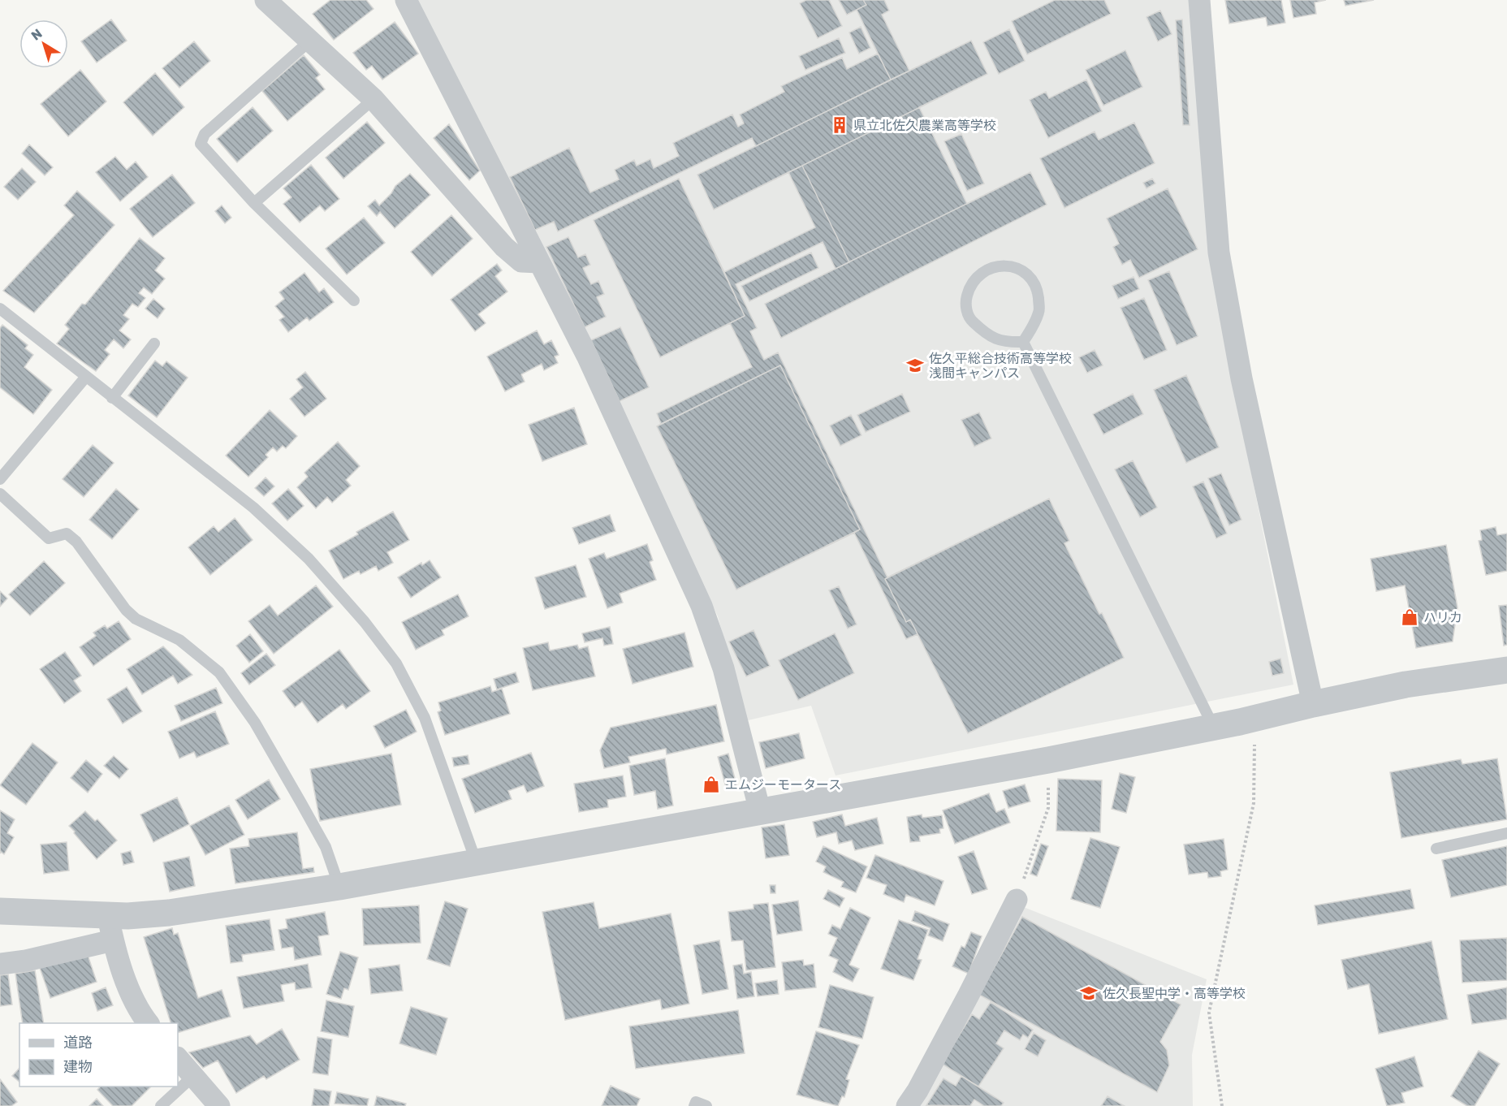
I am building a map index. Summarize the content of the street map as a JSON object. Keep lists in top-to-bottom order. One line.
{"places":{"building":["県立北佐久農業高等学校"],"school or university":["佐久平総合技術高等学校 浅間キャンパス","佐久長聖中学・高等学校"],"shop":["ハリカ","エムジーモータース"]},"legend":["道路","建物"],"north":"top left"}
